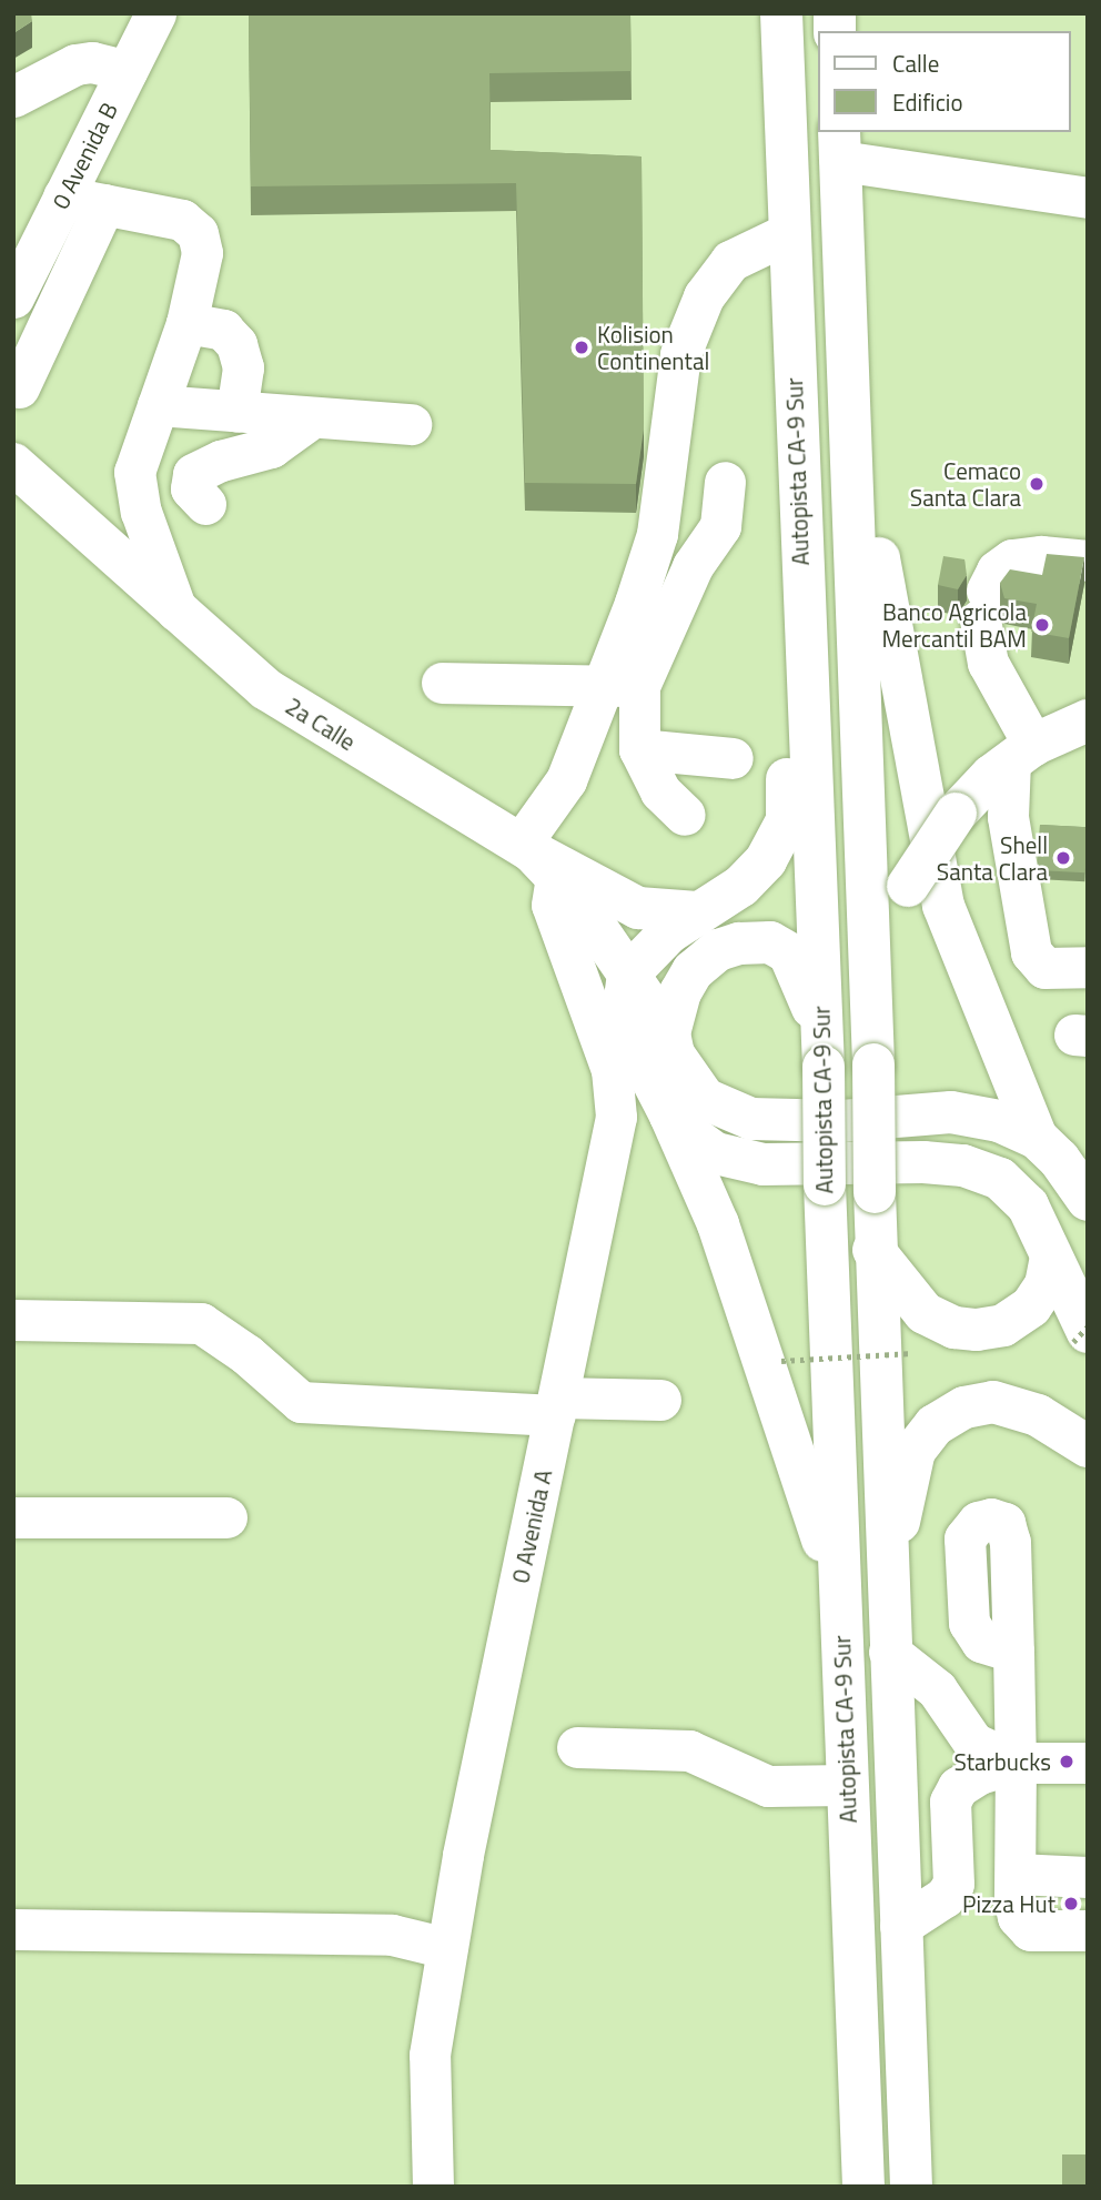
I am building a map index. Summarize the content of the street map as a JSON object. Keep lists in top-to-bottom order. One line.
{"streets":{"main road":["Autopista CA-9 Sur","2a Calle"],"street":["0 Avenida B","0 Avenida A"]},"crossings":[["2a Calle","0 Avenida A"]],"places":["Kolision Continental","Cemaco Santa Clara","Banco Agricola Mercantil BAM","Shell Santa Clara","Starbucks","Pizza Hut"],"legend":["Calle","Edificio"]}
